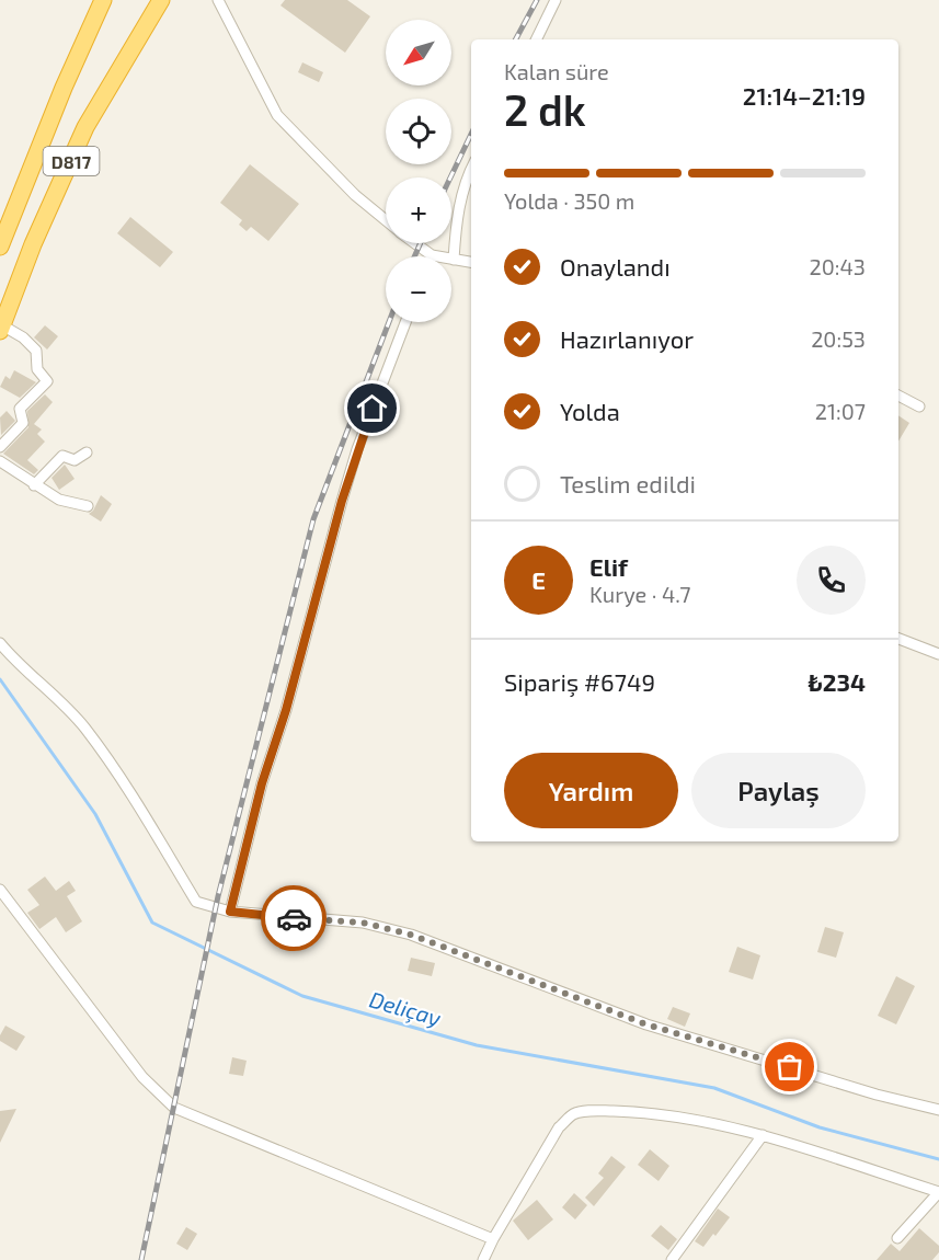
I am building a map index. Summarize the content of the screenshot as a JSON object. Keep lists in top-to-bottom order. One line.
{"streets":{"highway":["D817"]},"water":["Deliçay"],"north":"bottom left","page":{"map_buttons":["+","−"],"heading":["2 dk","Kalan süre","21:14–21:19"],"panel":["Elif","Kurye · 4.7","Sipariş #6749","₺234"],"bar":"Yolda · 350 m","list":[["Onaylandı","20:43"],["Hazırlanıyor","20:53"],["Yolda","21:07"],"Teslim edildi"],"round":"E","buttons":["Yardım","Paylaş"]}}
